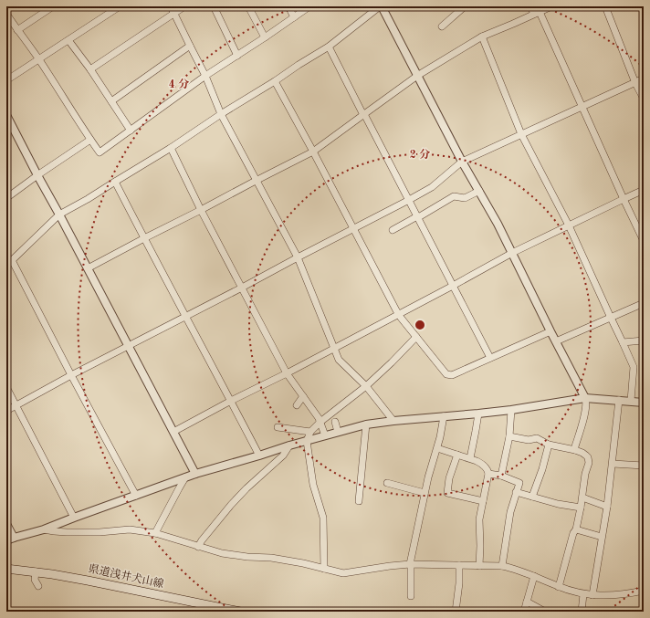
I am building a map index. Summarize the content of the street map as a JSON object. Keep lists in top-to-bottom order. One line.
{"streets":{"main road":["県道浅井犬山線"]},"rings":["4 分","2 分"]}
